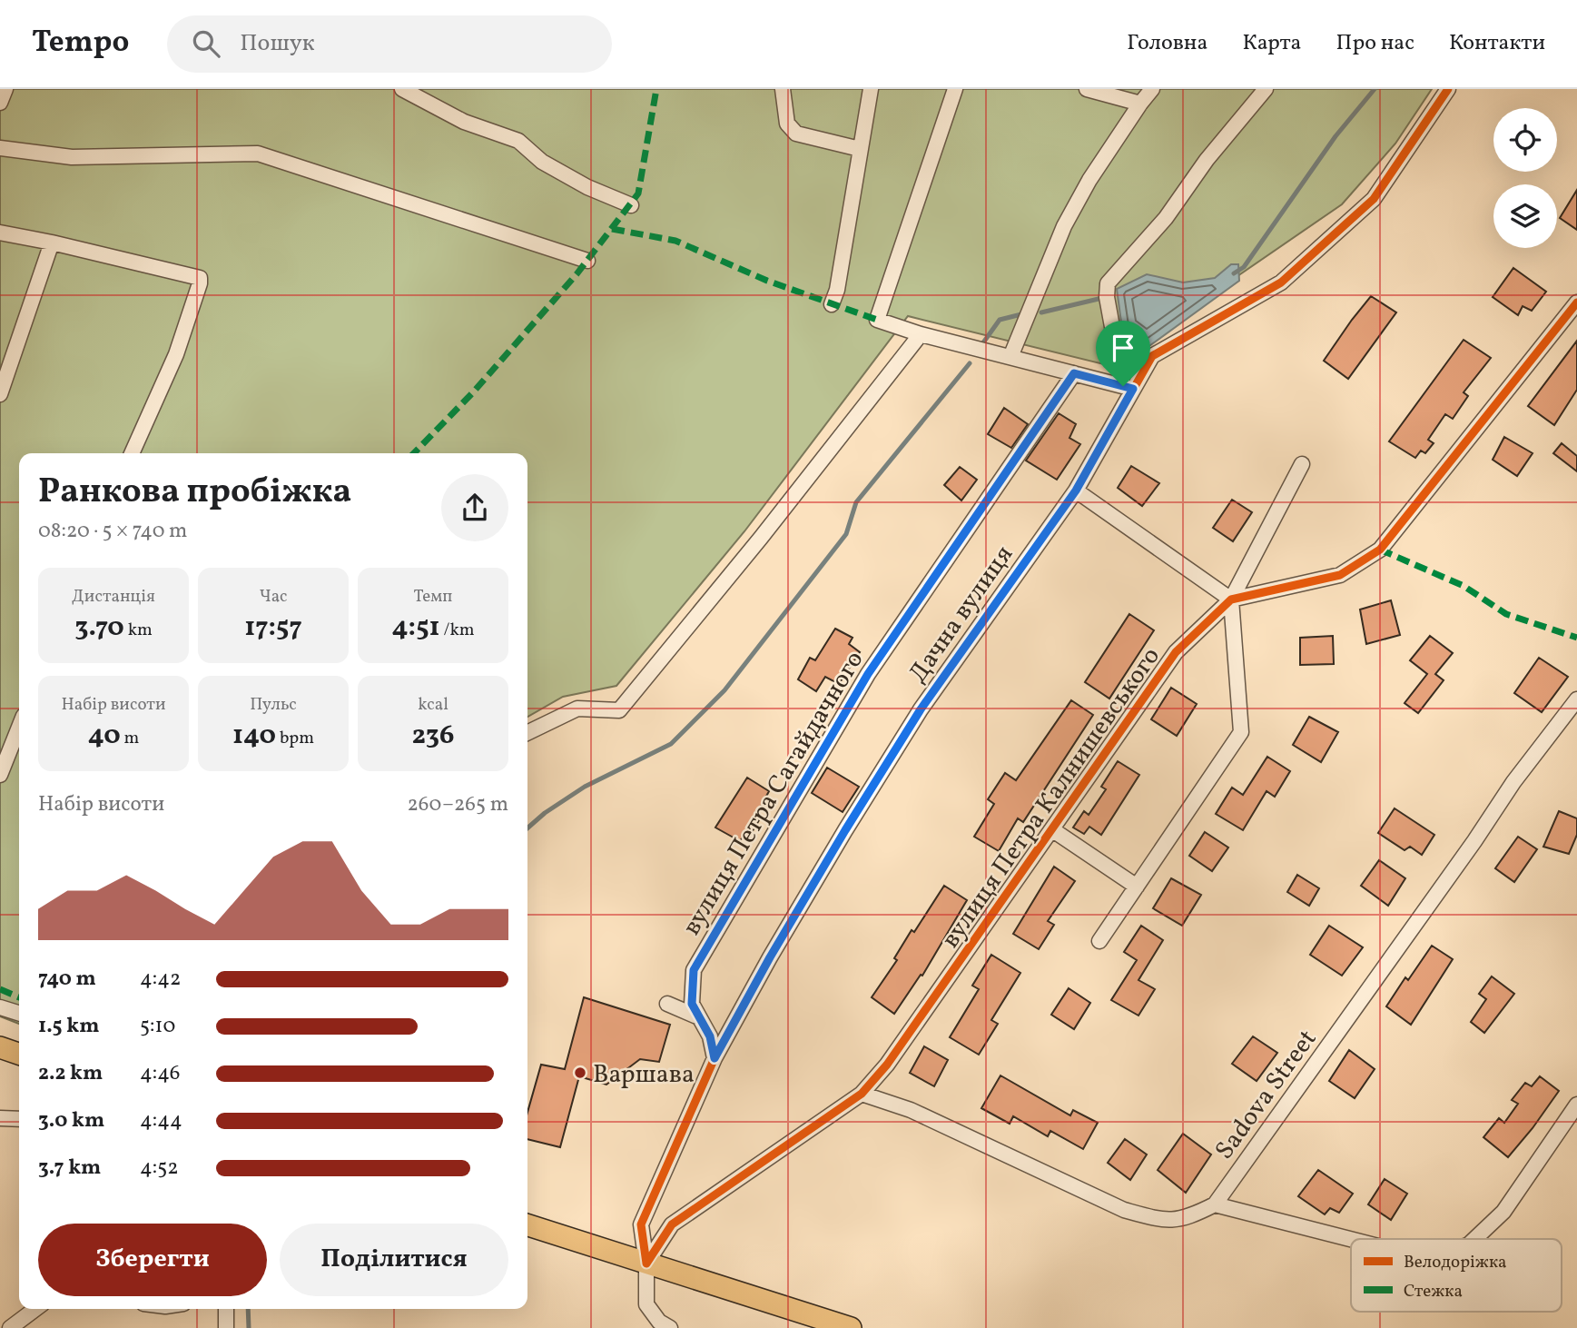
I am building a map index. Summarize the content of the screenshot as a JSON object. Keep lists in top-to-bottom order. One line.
{"streets":{"street":["Дачна вулиця","вулиця Петра Сагайдачного","вулиця Петра Калнишевського","Sadova Street"]},"crossings":[["Дачна вулиця","вулиця Петра Сагайдачного"],["Дачна вулиця","вулиця Петра Калнишевського"],["вулиця Петра Калнишевського","Sadova Street"]],"places":["Варшава"],"legend":["Велодоріжка","Стежка"],"page":{"header":"Tempo","search":"Пошук","nav":["Головна","Карта","Про нас","Контакти"],"heading":["Ранкова пробіжка","08:20 · 5 × 740 m"],"stats":[["Дистанція","3.70 km"],["Час","17:57"],["Темп","4:51 /km"],["Набір висоти","40 m"],["Пульс","140 bpm"],["kcal","236"]],"chart":["Набір висоти","260–265 m"],"list":[{"name":"740 m","note":"4:42"},{"name":"1.5 km","note":"5:10"},{"name":"2.2 km","note":"4:46"},{"name":"3.0 km","note":"4:44"},{"name":"3.7 km","note":"4:52"}],"buttons":["Зберегти","Поділитися"]}}
